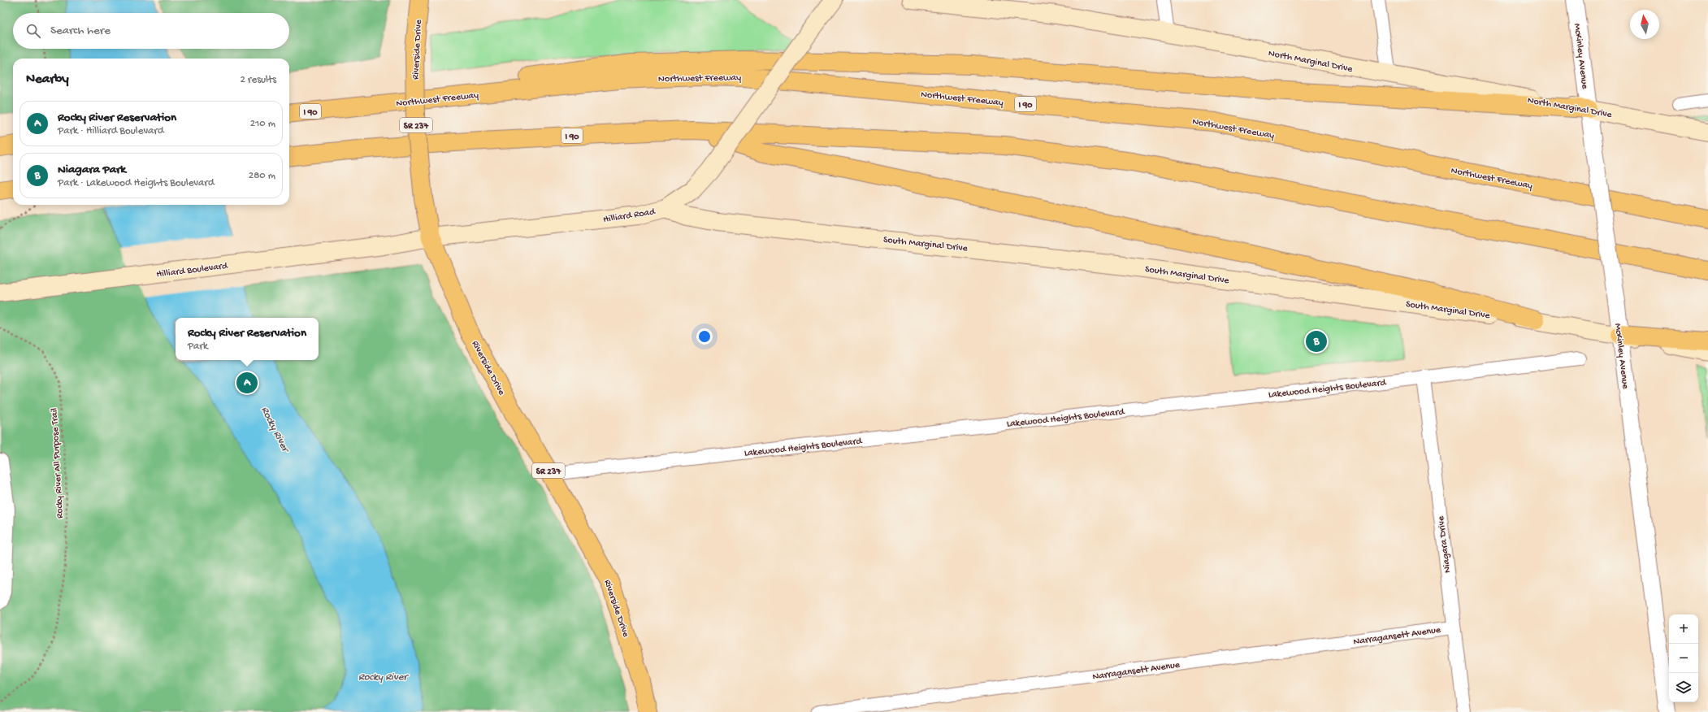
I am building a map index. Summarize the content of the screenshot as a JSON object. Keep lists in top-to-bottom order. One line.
{"streets":{"main road":["Riverside Drive","North Marginal Drive","Northwest Freeway","I 90","SR 237","Hilliard Road","South Marginal Drive","Hilliard Boulevard"],"street":["McKinley Avenue","Lakewood Heights Boulevard","Niagara Drive","Narragansett Avenue"],"path":["Rocky River All Purpose Trail"]},"crossings":[["Riverside Drive","Hilliard Road"],["Riverside Drive","Lakewood Heights Boulevard"],["McKinley Avenue","North Marginal Drive"],["McKinley Avenue","South Marginal Drive"],["Hilliard Road","South Marginal Drive"],["Hilliard Road","Hilliard Boulevard"],["Lakewood Heights Boulevard","Niagara Drive"],["Niagara Drive","Narragansett Avenue"]],"water":["Rocky River"],"north":"top","page":{"search":"Search here","heading":["Nearby","2 results"],"list":[{"mark":"A","name":"Rocky River Reservation","note":"Park · Hilliard Boulevard","value":"210 m"},{"mark":"B","name":"Niagara Park","note":"Park · Lakewood Heights Boulevard","value":"280 m"}],"popup":["Rocky River Reservation","Park"],"pins":["B","A"],"map_buttons":["+","−"]}}
